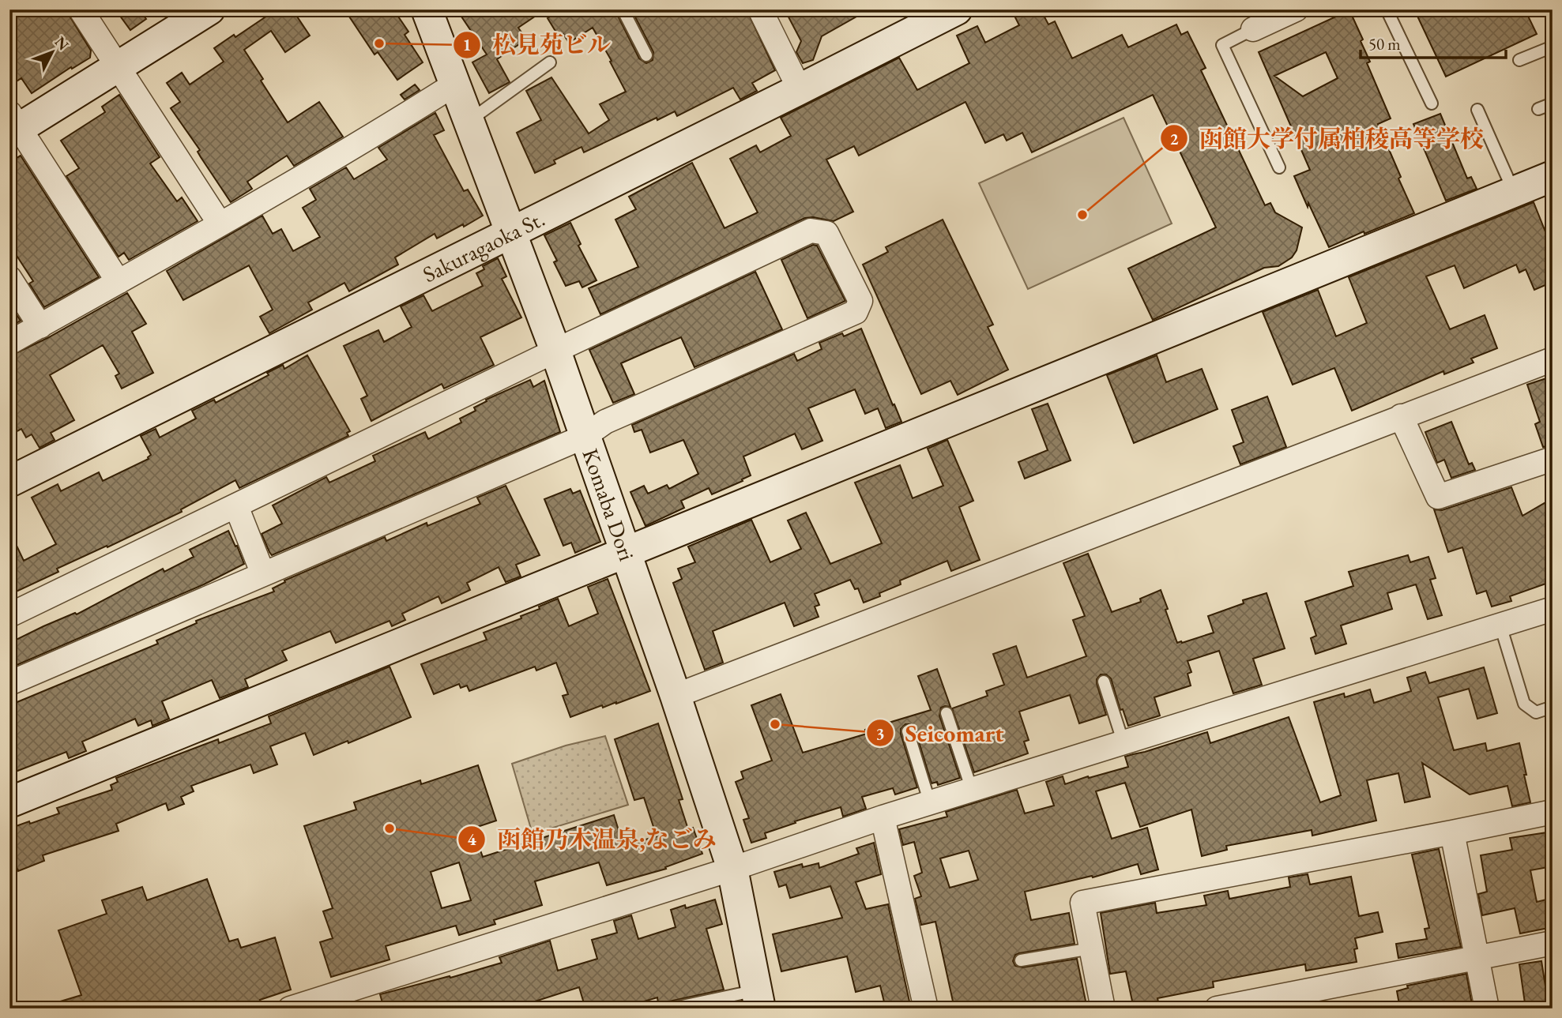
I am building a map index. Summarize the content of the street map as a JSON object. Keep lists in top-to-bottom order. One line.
{"streets":{"street":["Sakuragaoka St.","Komaba Dori"]},"crossings":[["Sakuragaoka St.","Komaba Dori"]],"places":["松見苑ビル","函館大学付属柏稜高等学校","Seicomart","函館乃木温泉;なごみ"],"scale_bar":"50 m","north":"top right"}
